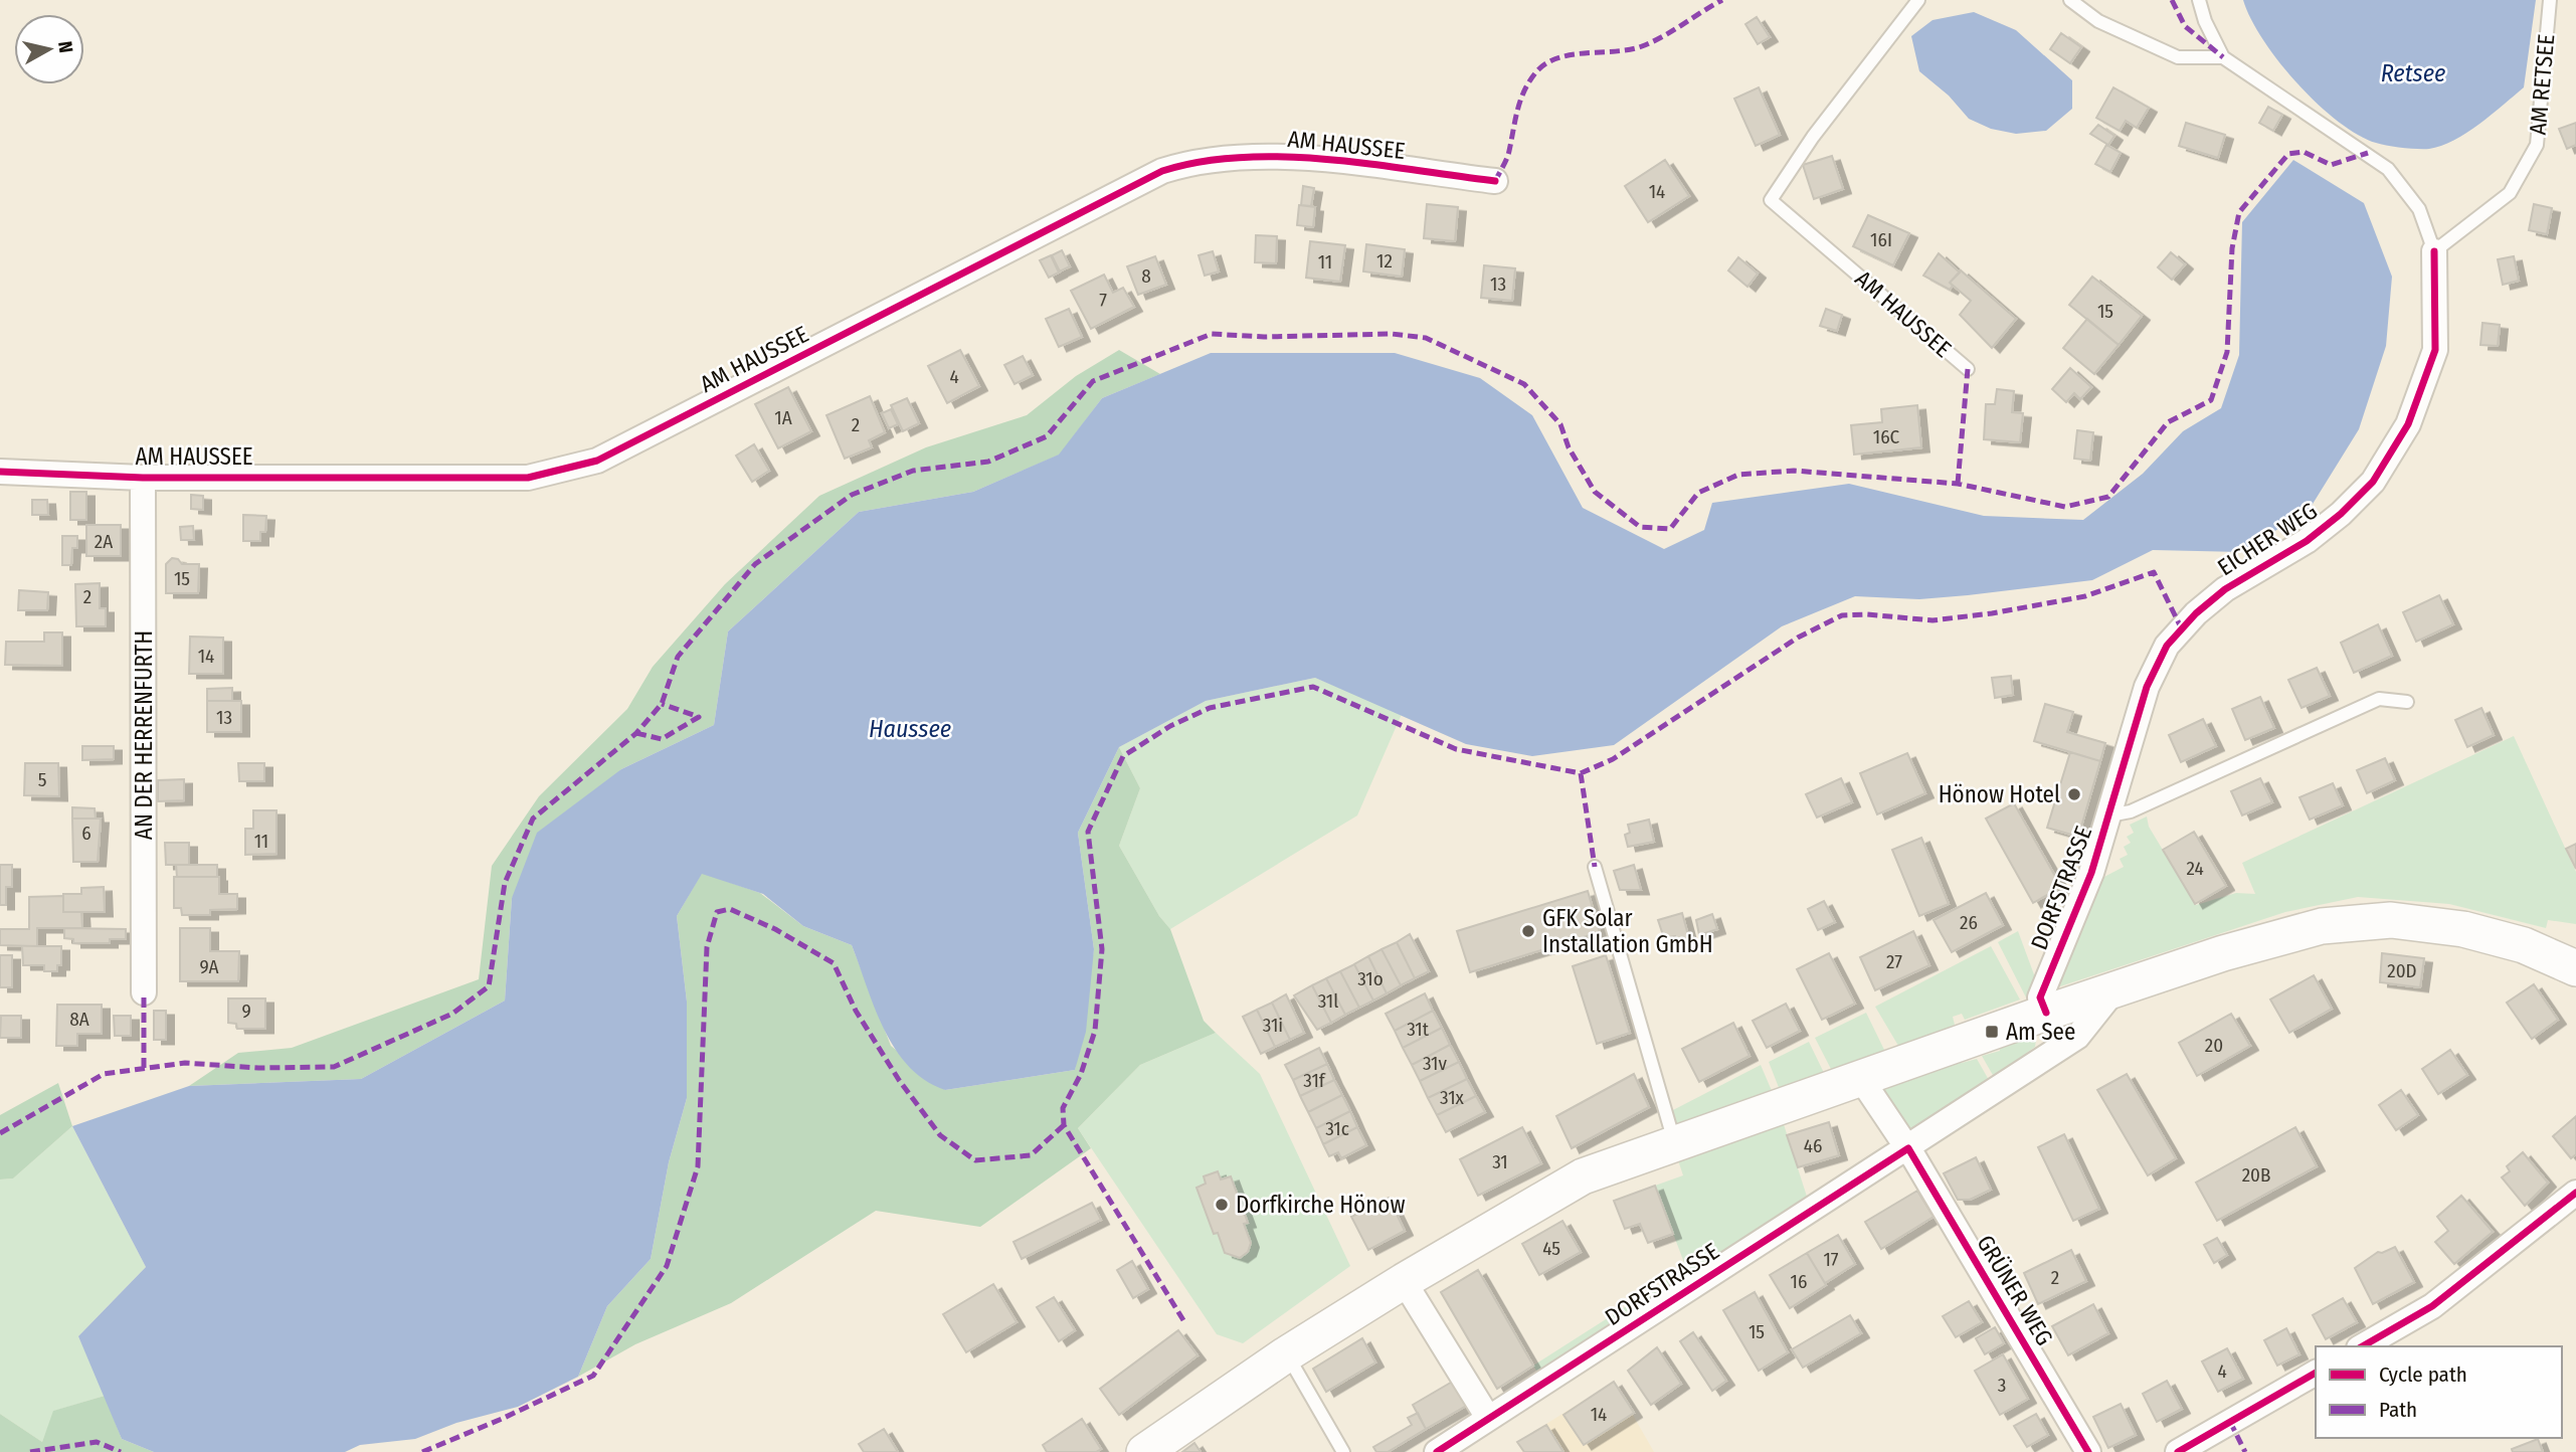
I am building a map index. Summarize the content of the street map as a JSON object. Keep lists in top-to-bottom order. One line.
{"streets":{"street":["AM HAUSSEE","EICHER WEG","AN DER HERRENFURTH","DORFSTRASSE","GRÜNER WEG"],"lane":["AM RETSEE"]},"crossings":[["AM RETSEE","EICHER WEG"],["AM HAUSSEE","AN DER HERRENFURTH"],["EICHER WEG","DORFSTRASSE"],["DORFSTRASSE","GRÜNER WEG"]],"water":["Retsee","Haussee"],"places":{"other":["Hönow Hotel","GFK Solar Installation GmbH","Dorfkirche Hönow"],"transit":["Am See"]},"house_numbers":["14","16I","12","11","8","13","7","15","4","1A","2","16C","2A","15","2","14","13","5","6","11","24","26","27","9A","20D","31o","31l","9","8A","31i","31t","20","31v","31f","31x","31c","46","31","20B","45","17","2","16","15","4","3","14"],"legend":["Cycle path","Path"],"north":"right"}
